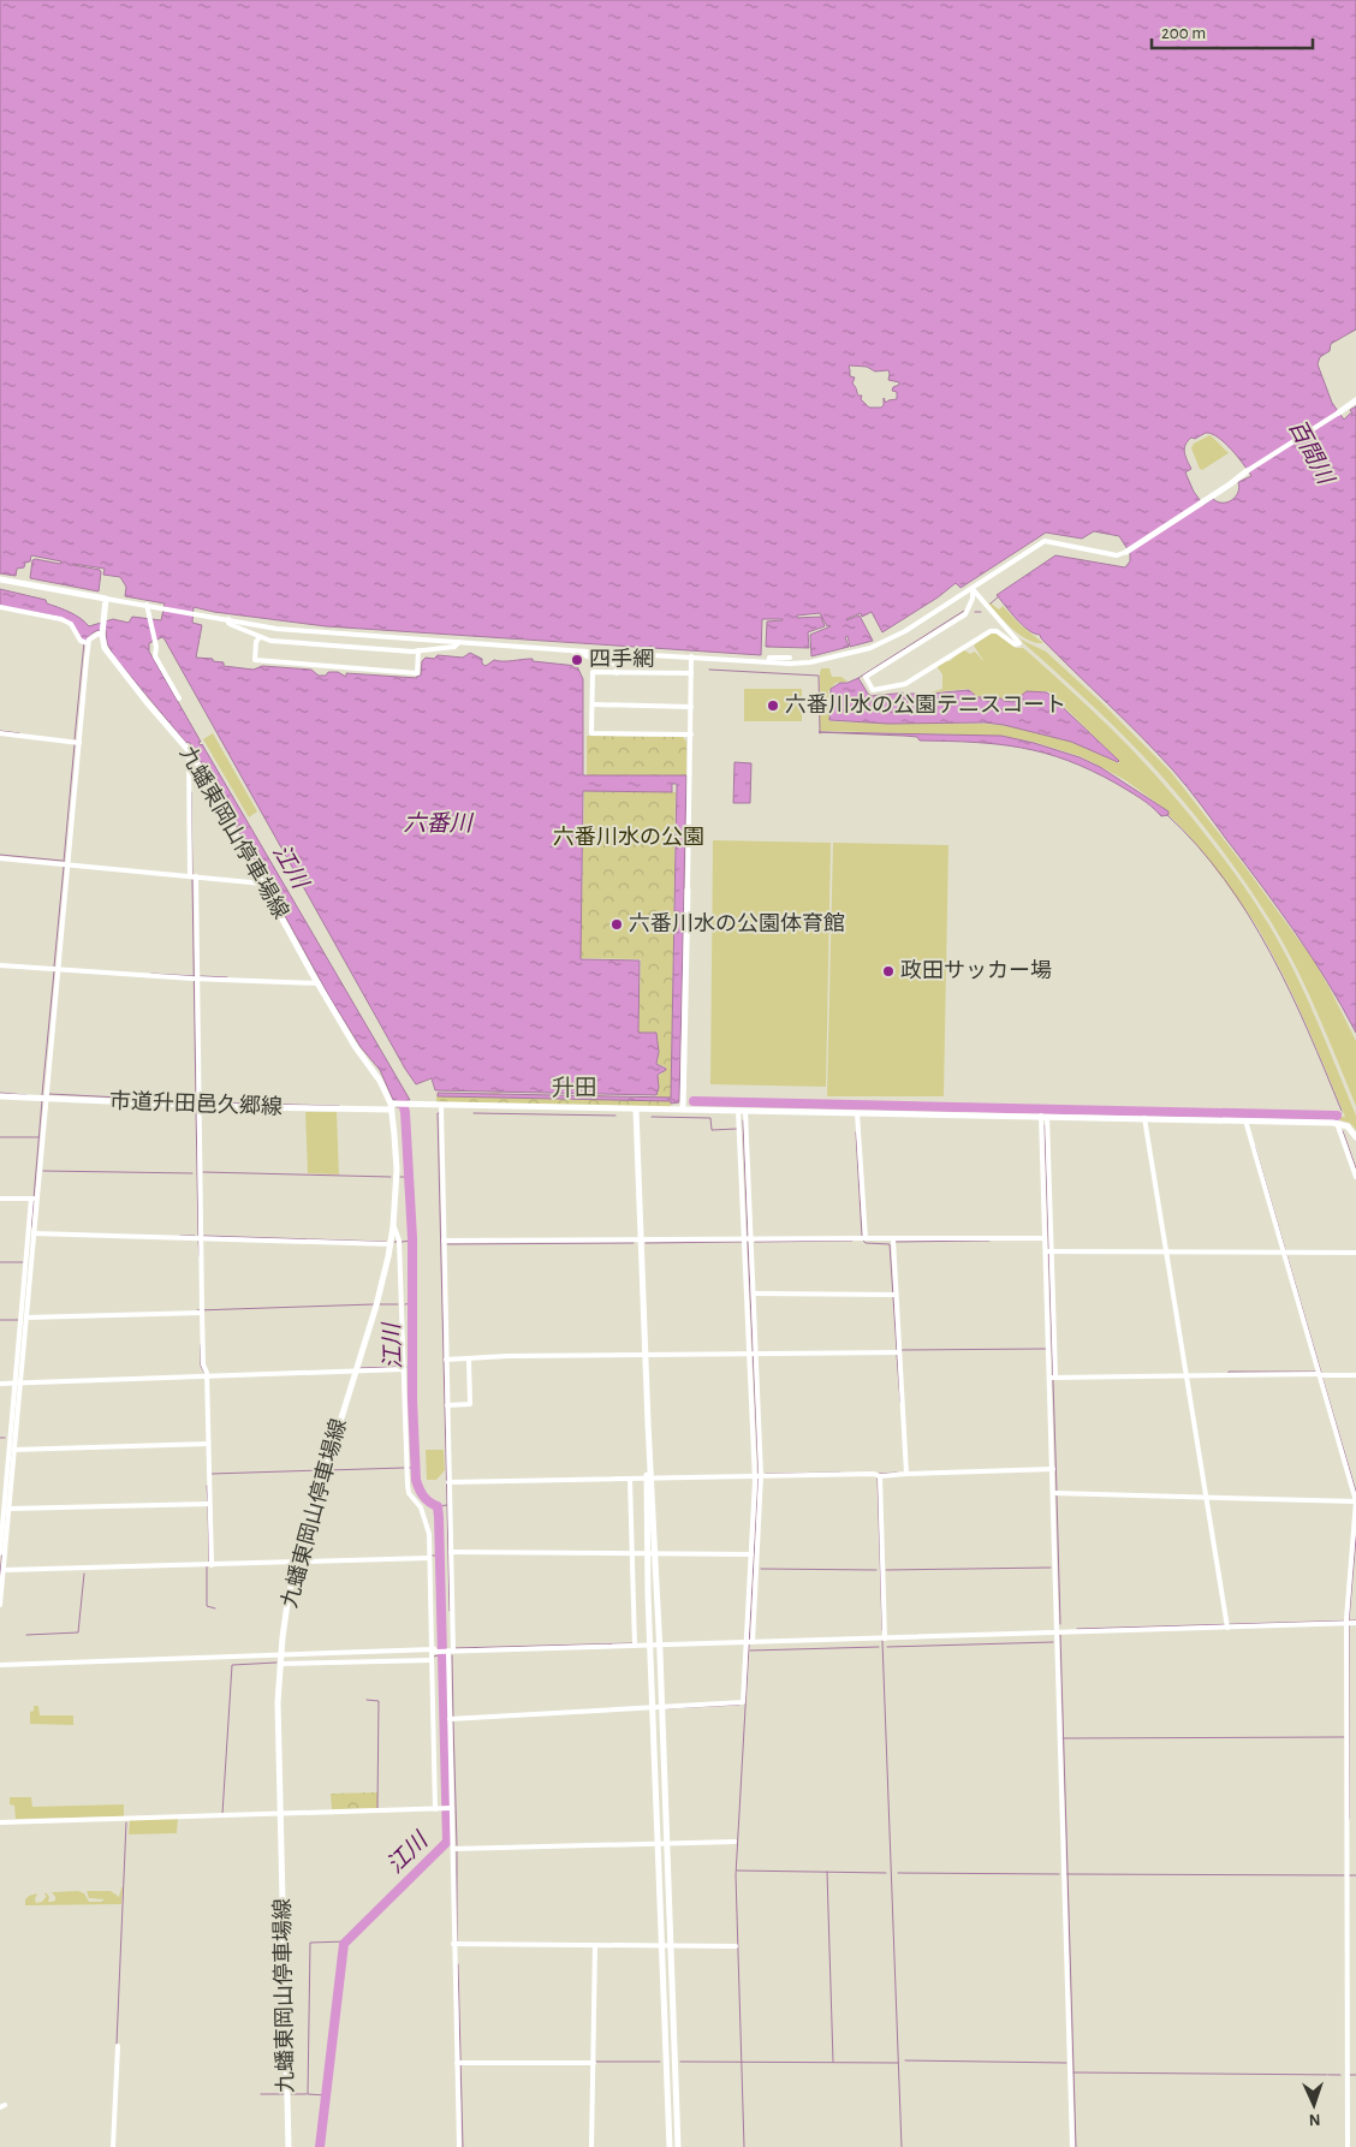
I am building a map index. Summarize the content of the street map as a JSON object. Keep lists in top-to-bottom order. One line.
{"streets":{"main road":["九蟠東岡山停車場線","市道升田邑久郷線"]},"crossings":[["九蟠東岡山停車場線","市道升田邑久郷線"]],"districts":["升田"],"water":["百間川","六番川","江川"],"parks":["六番川水の公園"],"places":["四手網","六番川水の公園テニスコート","六番川水の公園体育館","政田サッカー場"],"scale_bar":"200 m","north":"bottom"}
